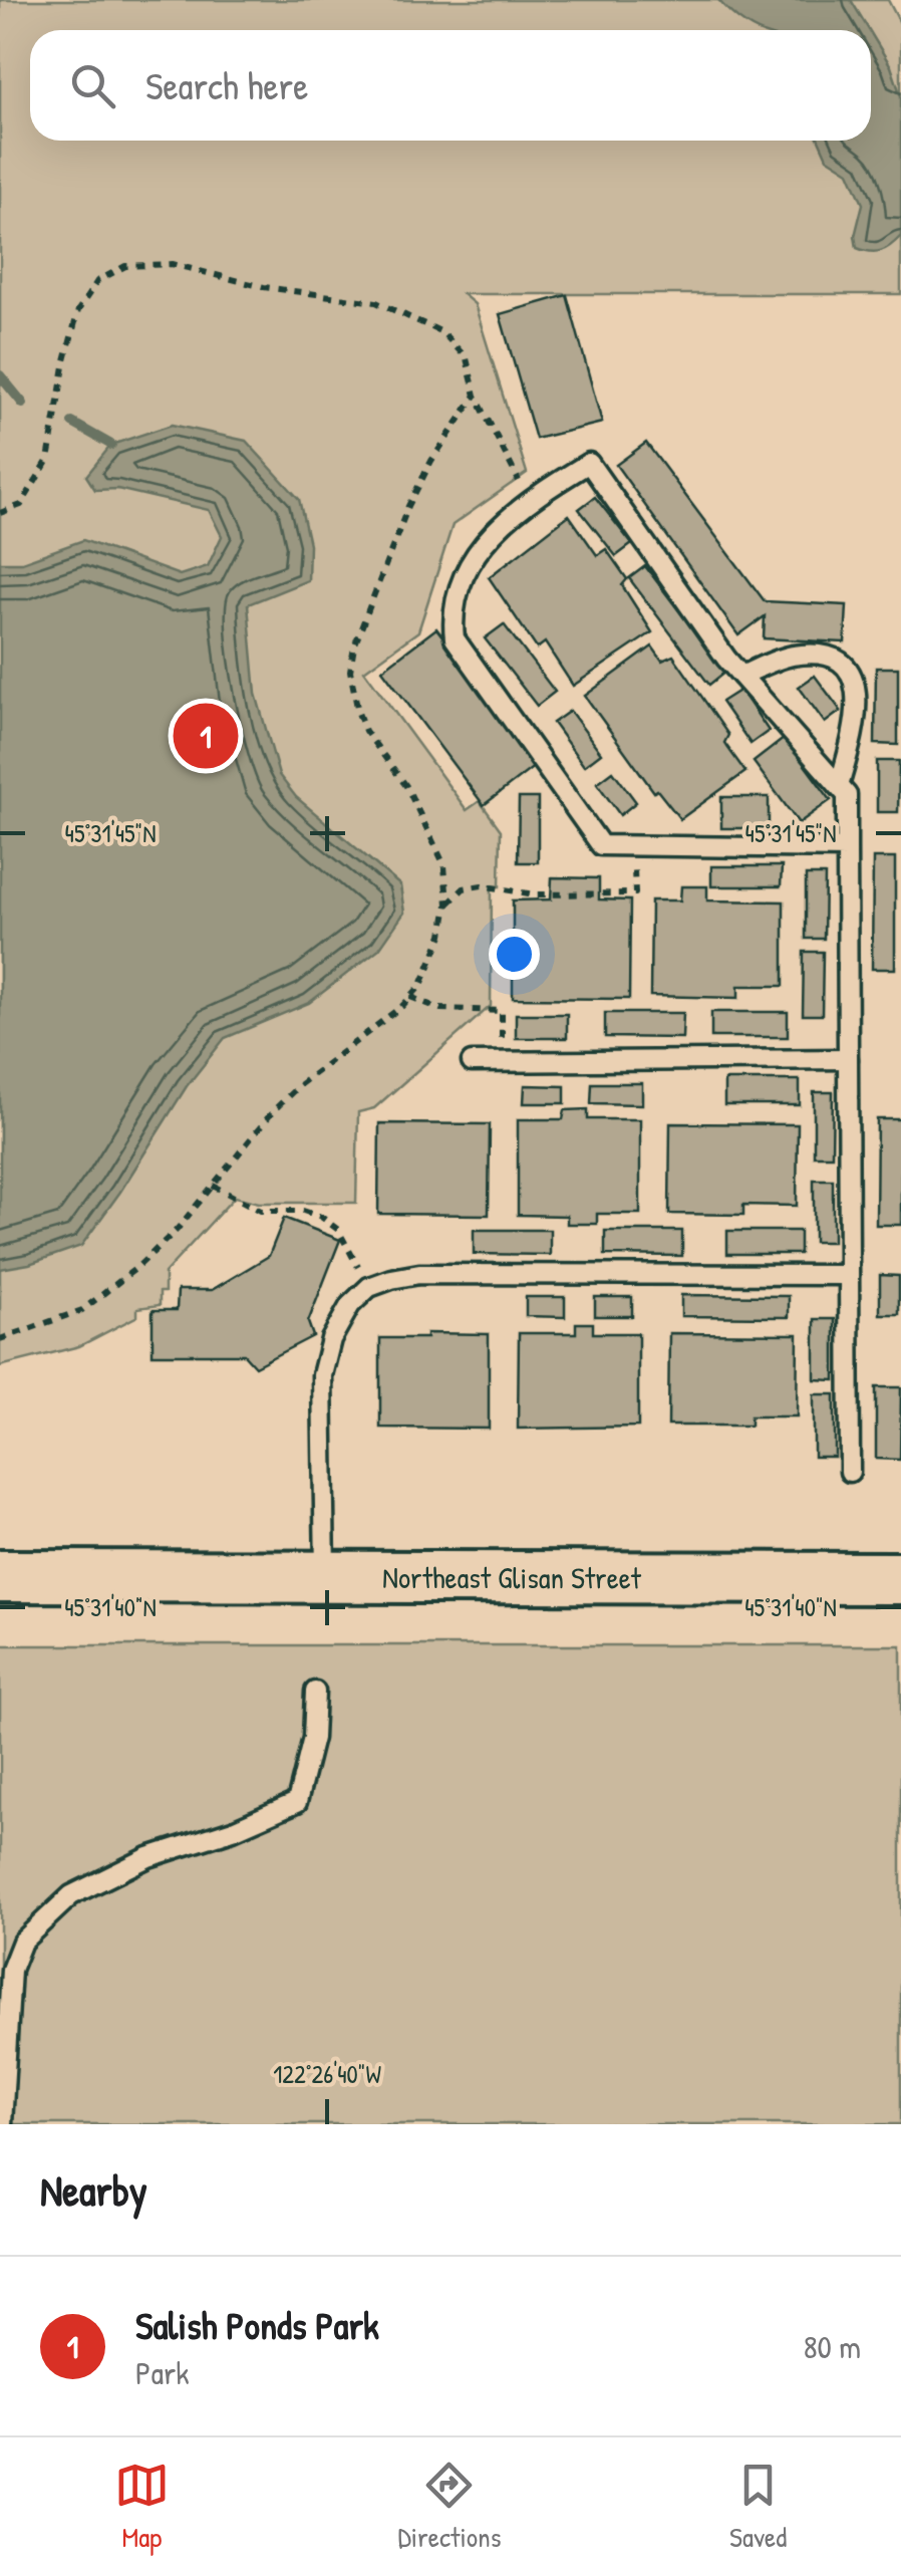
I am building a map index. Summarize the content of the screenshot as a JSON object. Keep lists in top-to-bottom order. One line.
{"streets":{"main road":["Northeast Glisan Street"]},"page":{"search":"Search here","pins":"1","heading":"Nearby","list":[{"mark":"1","name":"Salish Ponds Park","note":"Park","value":"80 m"}],"nav":["Map","Directions","Saved"]},"coordinates":["45°31'45\"N","45°31'40\"N","122°26'40\"W"]}
